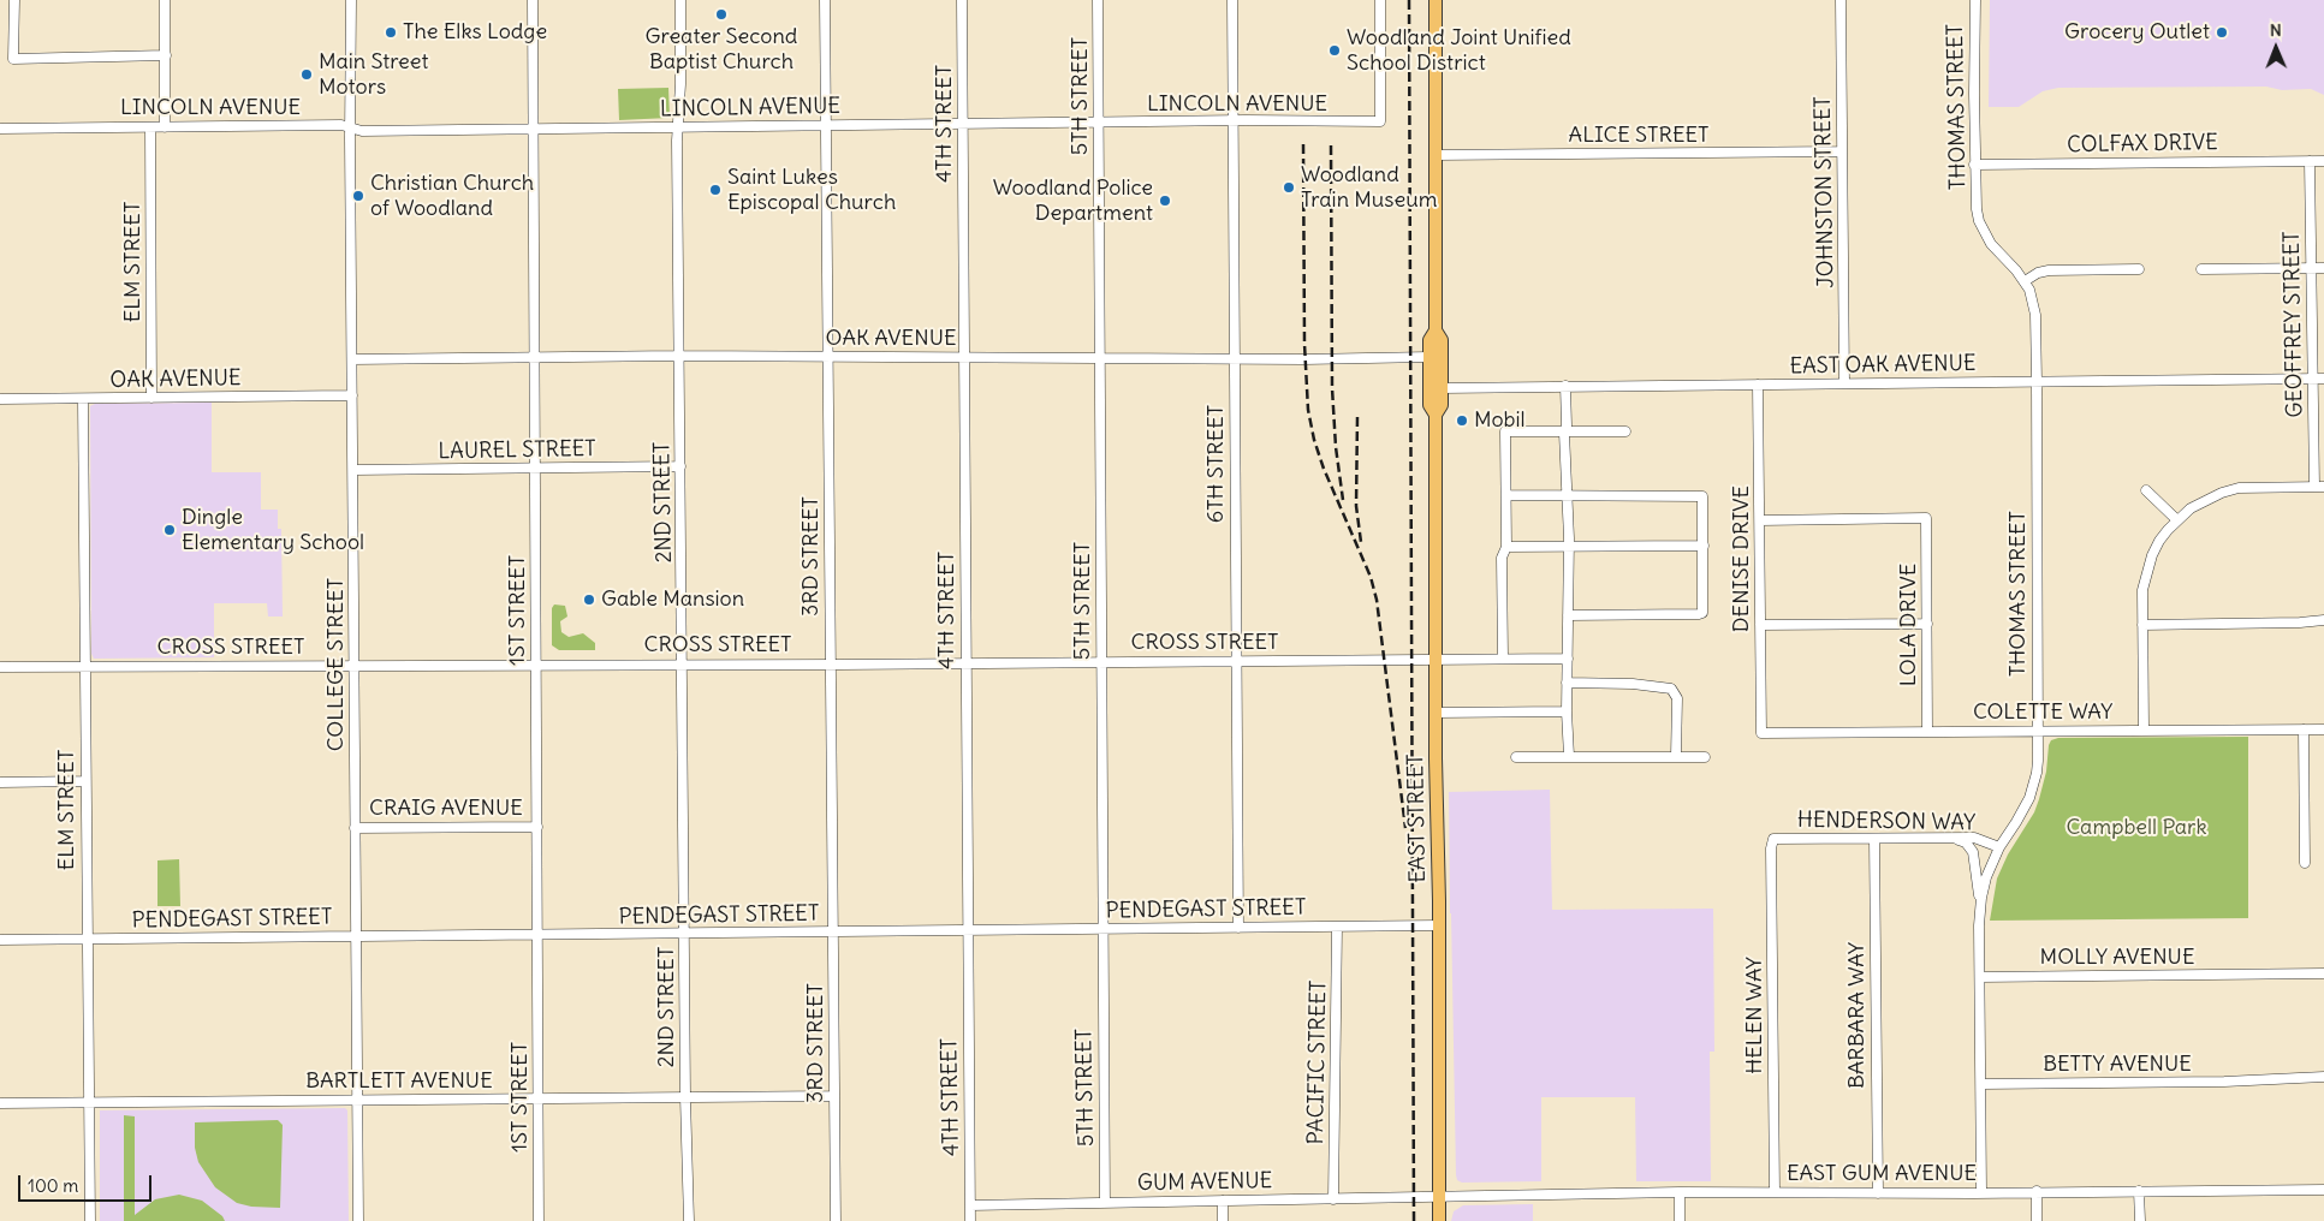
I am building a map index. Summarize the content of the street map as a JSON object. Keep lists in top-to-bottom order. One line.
{"streets":{"main road":["EAST STREET"],"street":["5TH STREET","LINCOLN AVENUE","THOMAS STREET","4TH STREET","ALICE STREET","COLFAX DRIVE","JOHNSTON STREET","ELM STREET","GEOFFREY STREET","OAK AVENUE","EAST OAK AVENUE","LAUREL STREET","6TH STREET","2ND STREET","3RD STREET","DENISE DRIVE","1ST STREET","LOLA DRIVE","CROSS STREET","COLLEGE STREET","COLETTE WAY","CRAIG AVENUE","HENDERSON WAY","PENDEGAST STREET","MOLLY AVENUE","HELEN WAY","BARBARA WAY","PACIFIC STREET","BETTY AVENUE","BARTLETT AVENUE","EAST GUM AVENUE","GUM AVENUE"]},"crossings":[["5TH STREET","LINCOLN AVENUE"],["5TH STREET","OAK AVENUE"],["5TH STREET","CROSS STREET"],["5TH STREET","PENDEGAST STREET"],["5TH STREET","GUM AVENUE"],["LINCOLN AVENUE","4TH STREET"],["LINCOLN AVENUE","ELM STREET"],["LINCOLN AVENUE","6TH STREET"],["LINCOLN AVENUE","2ND STREET"],["LINCOLN AVENUE","3RD STREET"],["LINCOLN AVENUE","1ST STREET"],["LINCOLN AVENUE","COLLEGE STREET"],["THOMAS STREET","COLFAX DRIVE"],["THOMAS STREET","EAST OAK AVENUE"],["THOMAS STREET","COLETTE WAY"],["THOMAS STREET","HENDERSON WAY"],["THOMAS STREET","MOLLY AVENUE"],["THOMAS STREET","BETTY AVENUE"],["THOMAS STREET","EAST GUM AVENUE"],["4TH STREET","OAK AVENUE"],["4TH STREET","CROSS STREET"],["4TH STREET","PENDEGAST STREET"],["4TH STREET","GUM AVENUE"],["ALICE STREET","JOHNSTON STREET"],["ALICE STREET","EAST STREET"],["COLFAX DRIVE","GEOFFREY STREET"],["JOHNSTON STREET","EAST OAK AVENUE"],["ELM STREET","OAK AVENUE"],["ELM STREET","CROSS STREET"],["ELM STREET","PENDEGAST STREET"],["ELM STREET","BARTLETT AVENUE"],["GEOFFREY STREET","EAST OAK AVENUE"],["OAK AVENUE","6TH STREET"],["OAK AVENUE","2ND STREET"],["OAK AVENUE","3RD STREET"],["OAK AVENUE","1ST STREET"],["OAK AVENUE","COLLEGE STREET"],["OAK AVENUE","EAST STREET"],["EAST OAK AVENUE","DENISE DRIVE"],["EAST OAK AVENUE","EAST STREET"],["LAUREL STREET","2ND STREET"],["LAUREL STREET","1ST STREET"],["LAUREL STREET","COLLEGE STREET"],["6TH STREET","CROSS STREET"],["6TH STREET","PENDEGAST STREET"],["2ND STREET","CROSS STREET"],["2ND STREET","PENDEGAST STREET"],["2ND STREET","BARTLETT AVENUE"],["3RD STREET","CROSS STREET"],["3RD STREET","PENDEGAST STREET"],["3RD STREET","BARTLETT AVENUE"],["DENISE DRIVE","LOLA DRIVE"],["DENISE DRIVE","COLETTE WAY"],["1ST STREET","CROSS STREET"],["1ST STREET","CRAIG AVENUE"],["1ST STREET","PENDEGAST STREET"],["1ST STREET","BARTLETT AVENUE"],["LOLA DRIVE","COLETTE WAY"],["CROSS STREET","COLLEGE STREET"],["CROSS STREET","EAST STREET"],["COLLEGE STREET","CRAIG AVENUE"],["COLLEGE STREET","PENDEGAST STREET"],["COLLEGE STREET","BARTLETT AVENUE"],["EAST STREET","PENDEGAST STREET"],["EAST STREET","EAST GUM AVENUE"],["EAST STREET","GUM AVENUE"],["HENDERSON WAY","HELEN WAY"],["HENDERSON WAY","BARBARA WAY"],["PENDEGAST STREET","PACIFIC STREET"],["HELEN WAY","EAST GUM AVENUE"],["BARBARA WAY","EAST GUM AVENUE"],["PACIFIC STREET","GUM AVENUE"],["EAST GUM AVENUE","GUM AVENUE"]],"parks":["Campbell Park"],"places":["Greater Second Baptist Church","The Elks Lodge","Grocery Outlet","Woodland Joint Unified School District","Main Street Motors","Woodland Train Museum","Saint Lukes Episcopal Church","Christian Church of Woodland","Woodland Police Department","Mobil","Dingle Elementary School","Gable Mansion"],"scale_bar":"100 m","north":"top"}
